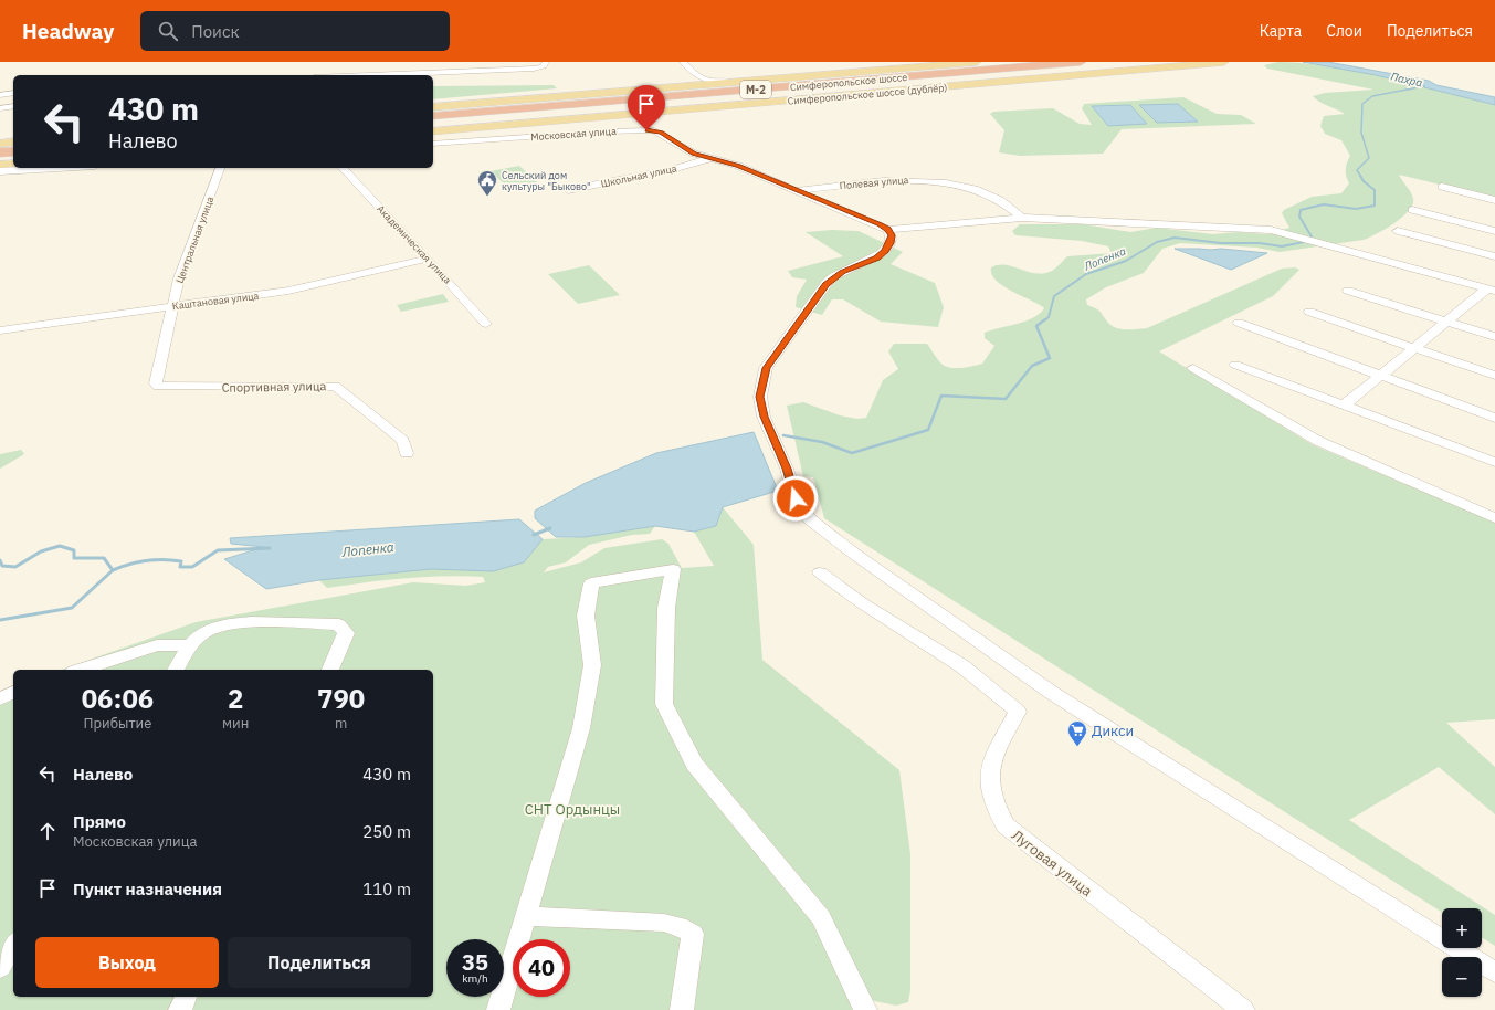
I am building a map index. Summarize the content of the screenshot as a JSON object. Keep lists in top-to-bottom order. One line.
{"streets":{"highway":["Симферопольское шоссе","М-2"],"main road":["Симферопольское шоссе (дублёр)"],"street":["Московская улица","Школьная улица","Полевая улица","Центральная улица","Академическая улица","Каштановая улица","Спортивная улица","Луговая улица"]},"crossings":[["Московская улица","Школьная улица"],["Московская улица","Полевая улица"],["Центральная улица","Каштановая улица"],["Центральная улица","Спортивная улица"],["Академическая улица","Каштановая улица"]],"water":["Пахра","Лопенка"],"parks":["СНТ Ордынцы"],"places":{"public building":["Сельский дом культуры \"Быково\""],"supermarket":["Дикси"]},"page":{"header":"Headway","search":"Поиск","nav":["Карта","Слои","Поделиться"],"turn":["430 m","Налево"],"eta":["06:06","Прибытие","2","мин","790","m"],"list":[{"name":"Налево","value":"430 m"},{"name":"Прямо","note":"Московская улица","value":"250 m"},{"name":"Пункт назначения","value":"110 m"}],"map_buttons":["+","−"],"buttons":["Выход","Поделиться"],"speed":"35 km/h","limit":"40"}}
